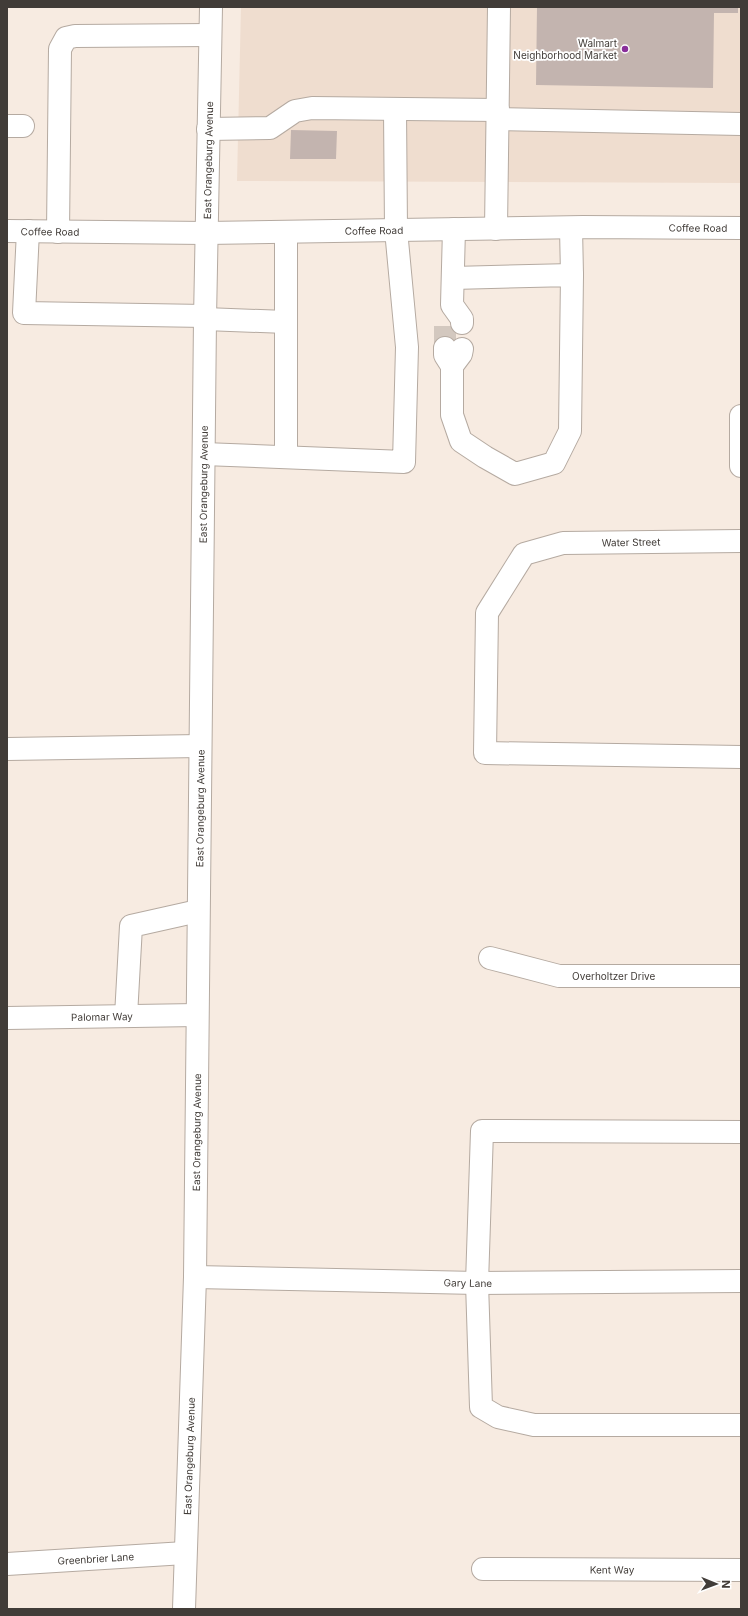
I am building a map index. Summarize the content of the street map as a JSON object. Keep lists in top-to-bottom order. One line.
{"streets":{"street":["East Orangeburg Avenue","Coffee Road","Water Street","Overholtzer Drive","Palomar Way","Gary Lane","Greenbrier Lane","Kent Way"]},"crossings":[["East Orangeburg Avenue","Coffee Road"],["East Orangeburg Avenue","Palomar Way"],["East Orangeburg Avenue","Gary Lane"],["East Orangeburg Avenue","Greenbrier Lane"]],"places":["Walmart Neighborhood Market"],"north":"right"}
